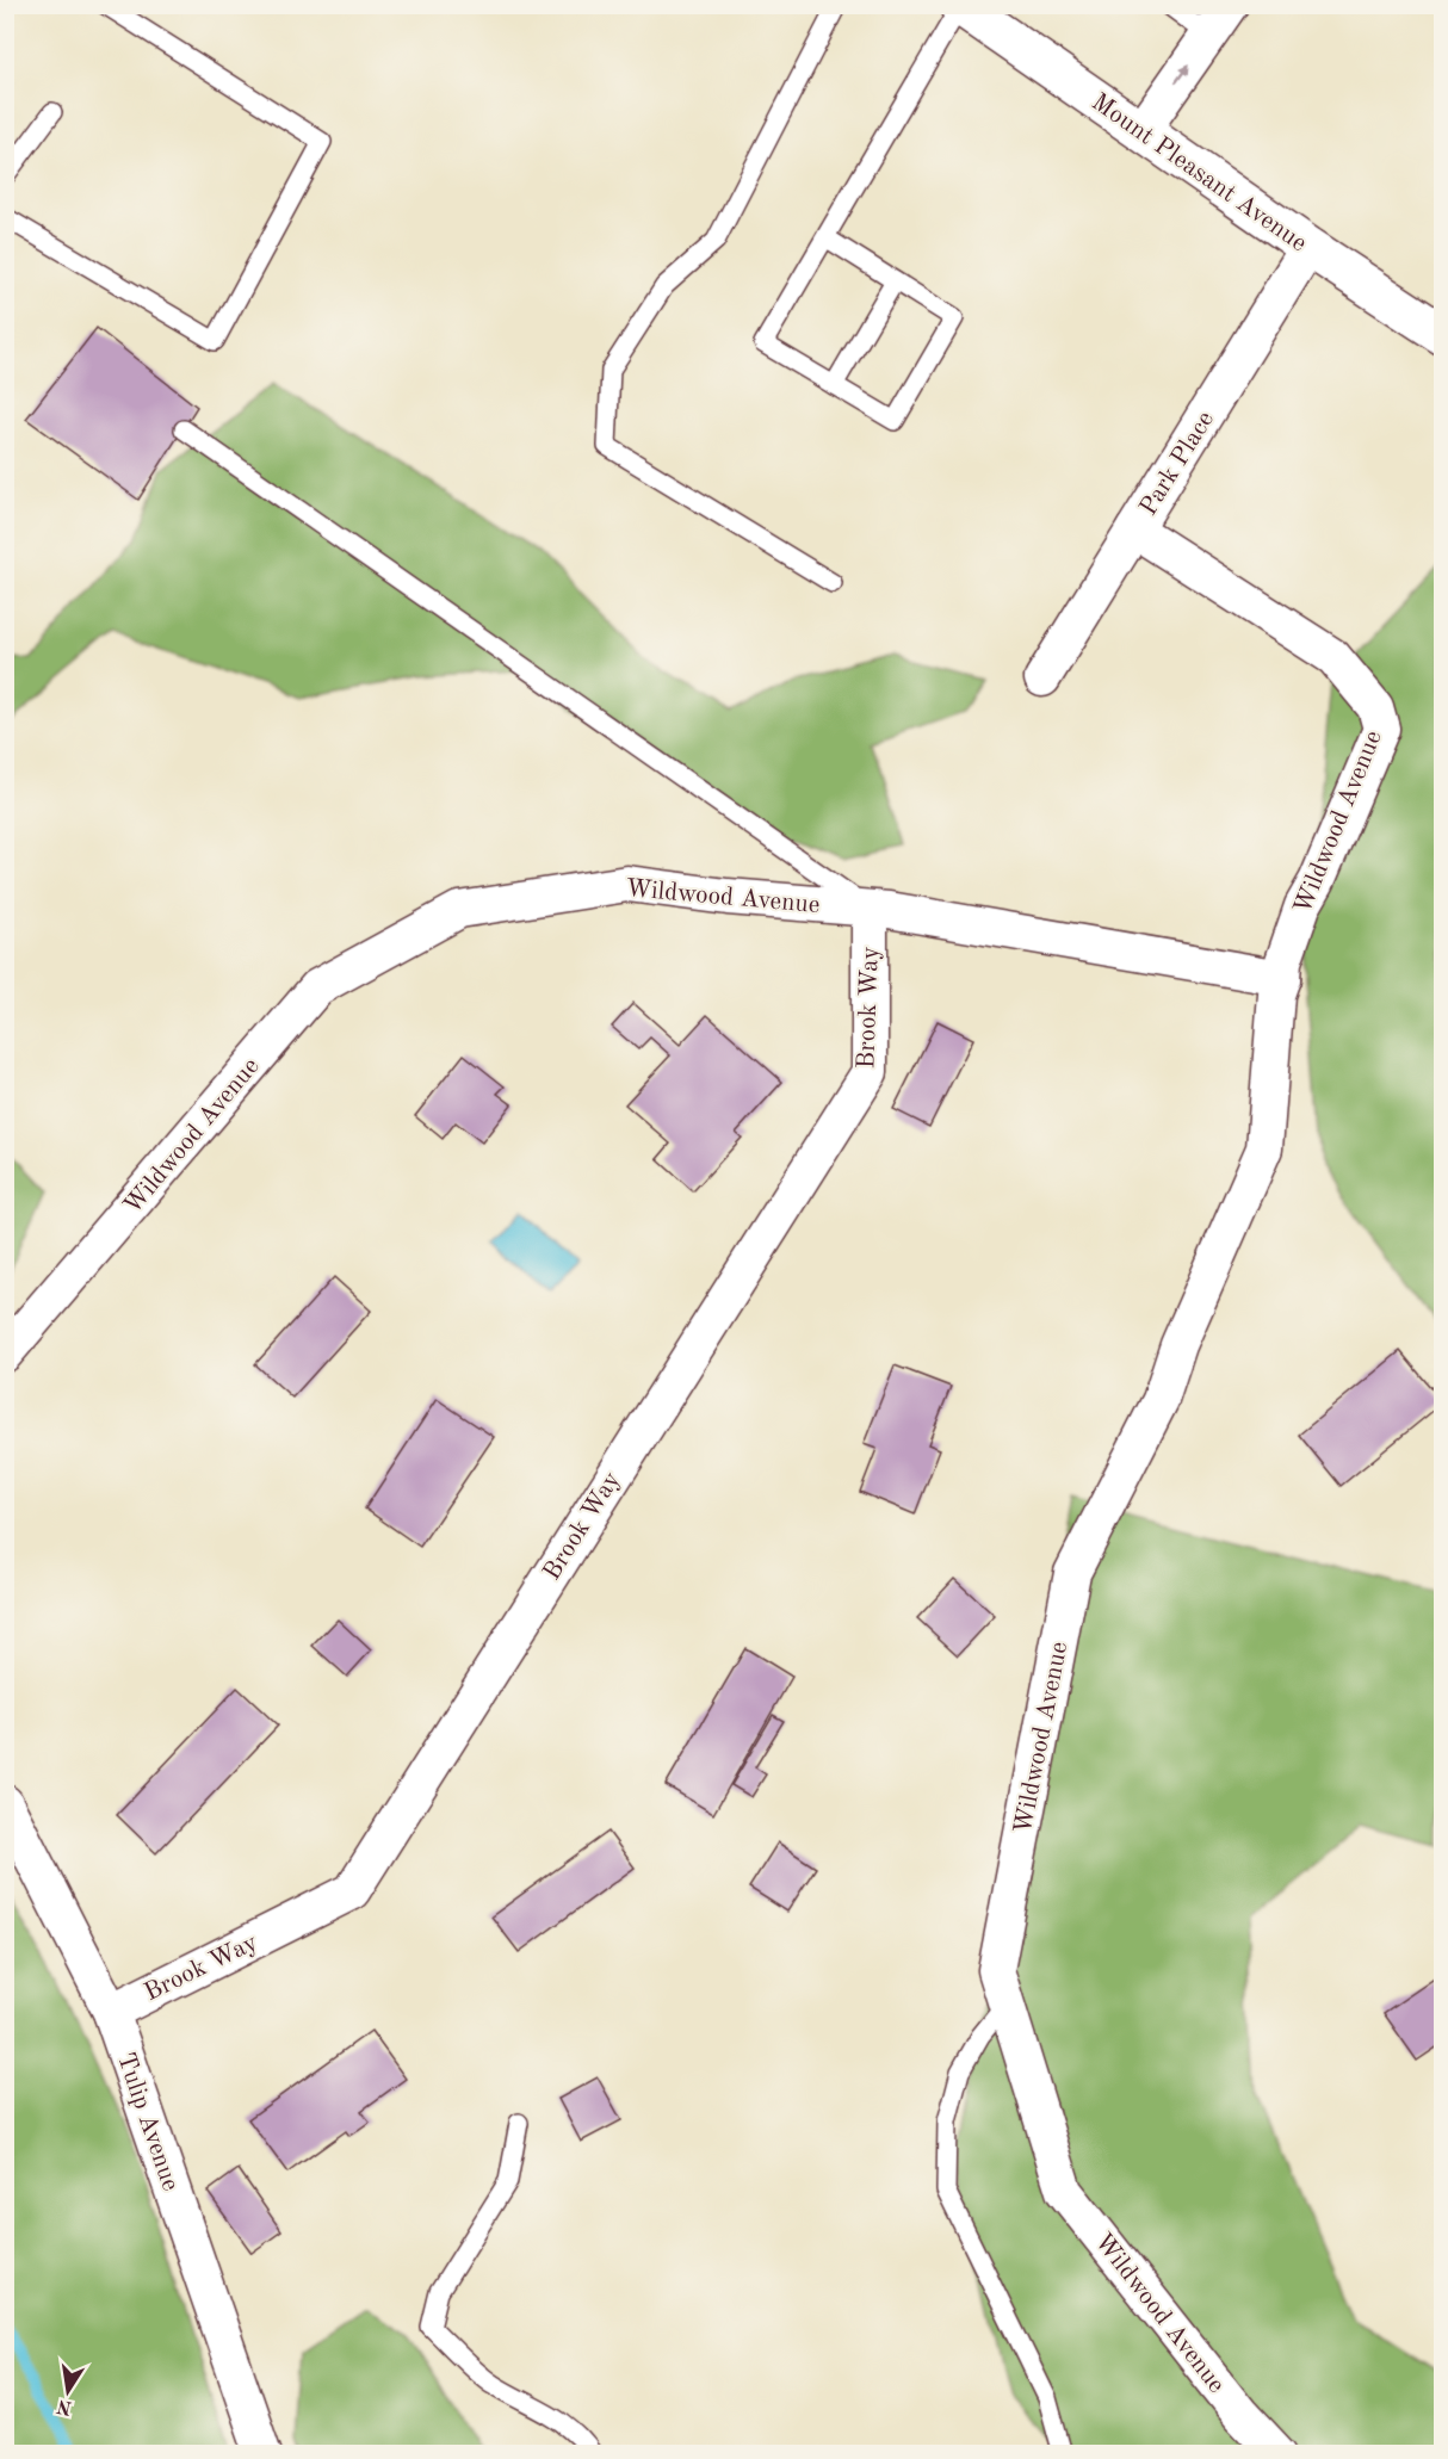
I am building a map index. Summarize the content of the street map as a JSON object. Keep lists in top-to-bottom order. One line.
{"streets":{"main road":["Mount Pleasant Avenue"],"street":["Park Place","Wildwood Avenue","Brook Way","Tulip Avenue"]},"crossings":[["Mount Pleasant Avenue","Park Place"],["Park Place","Wildwood Avenue"],["Wildwood Avenue","Brook Way"],["Brook Way","Tulip Avenue"]],"north":"bottom"}
